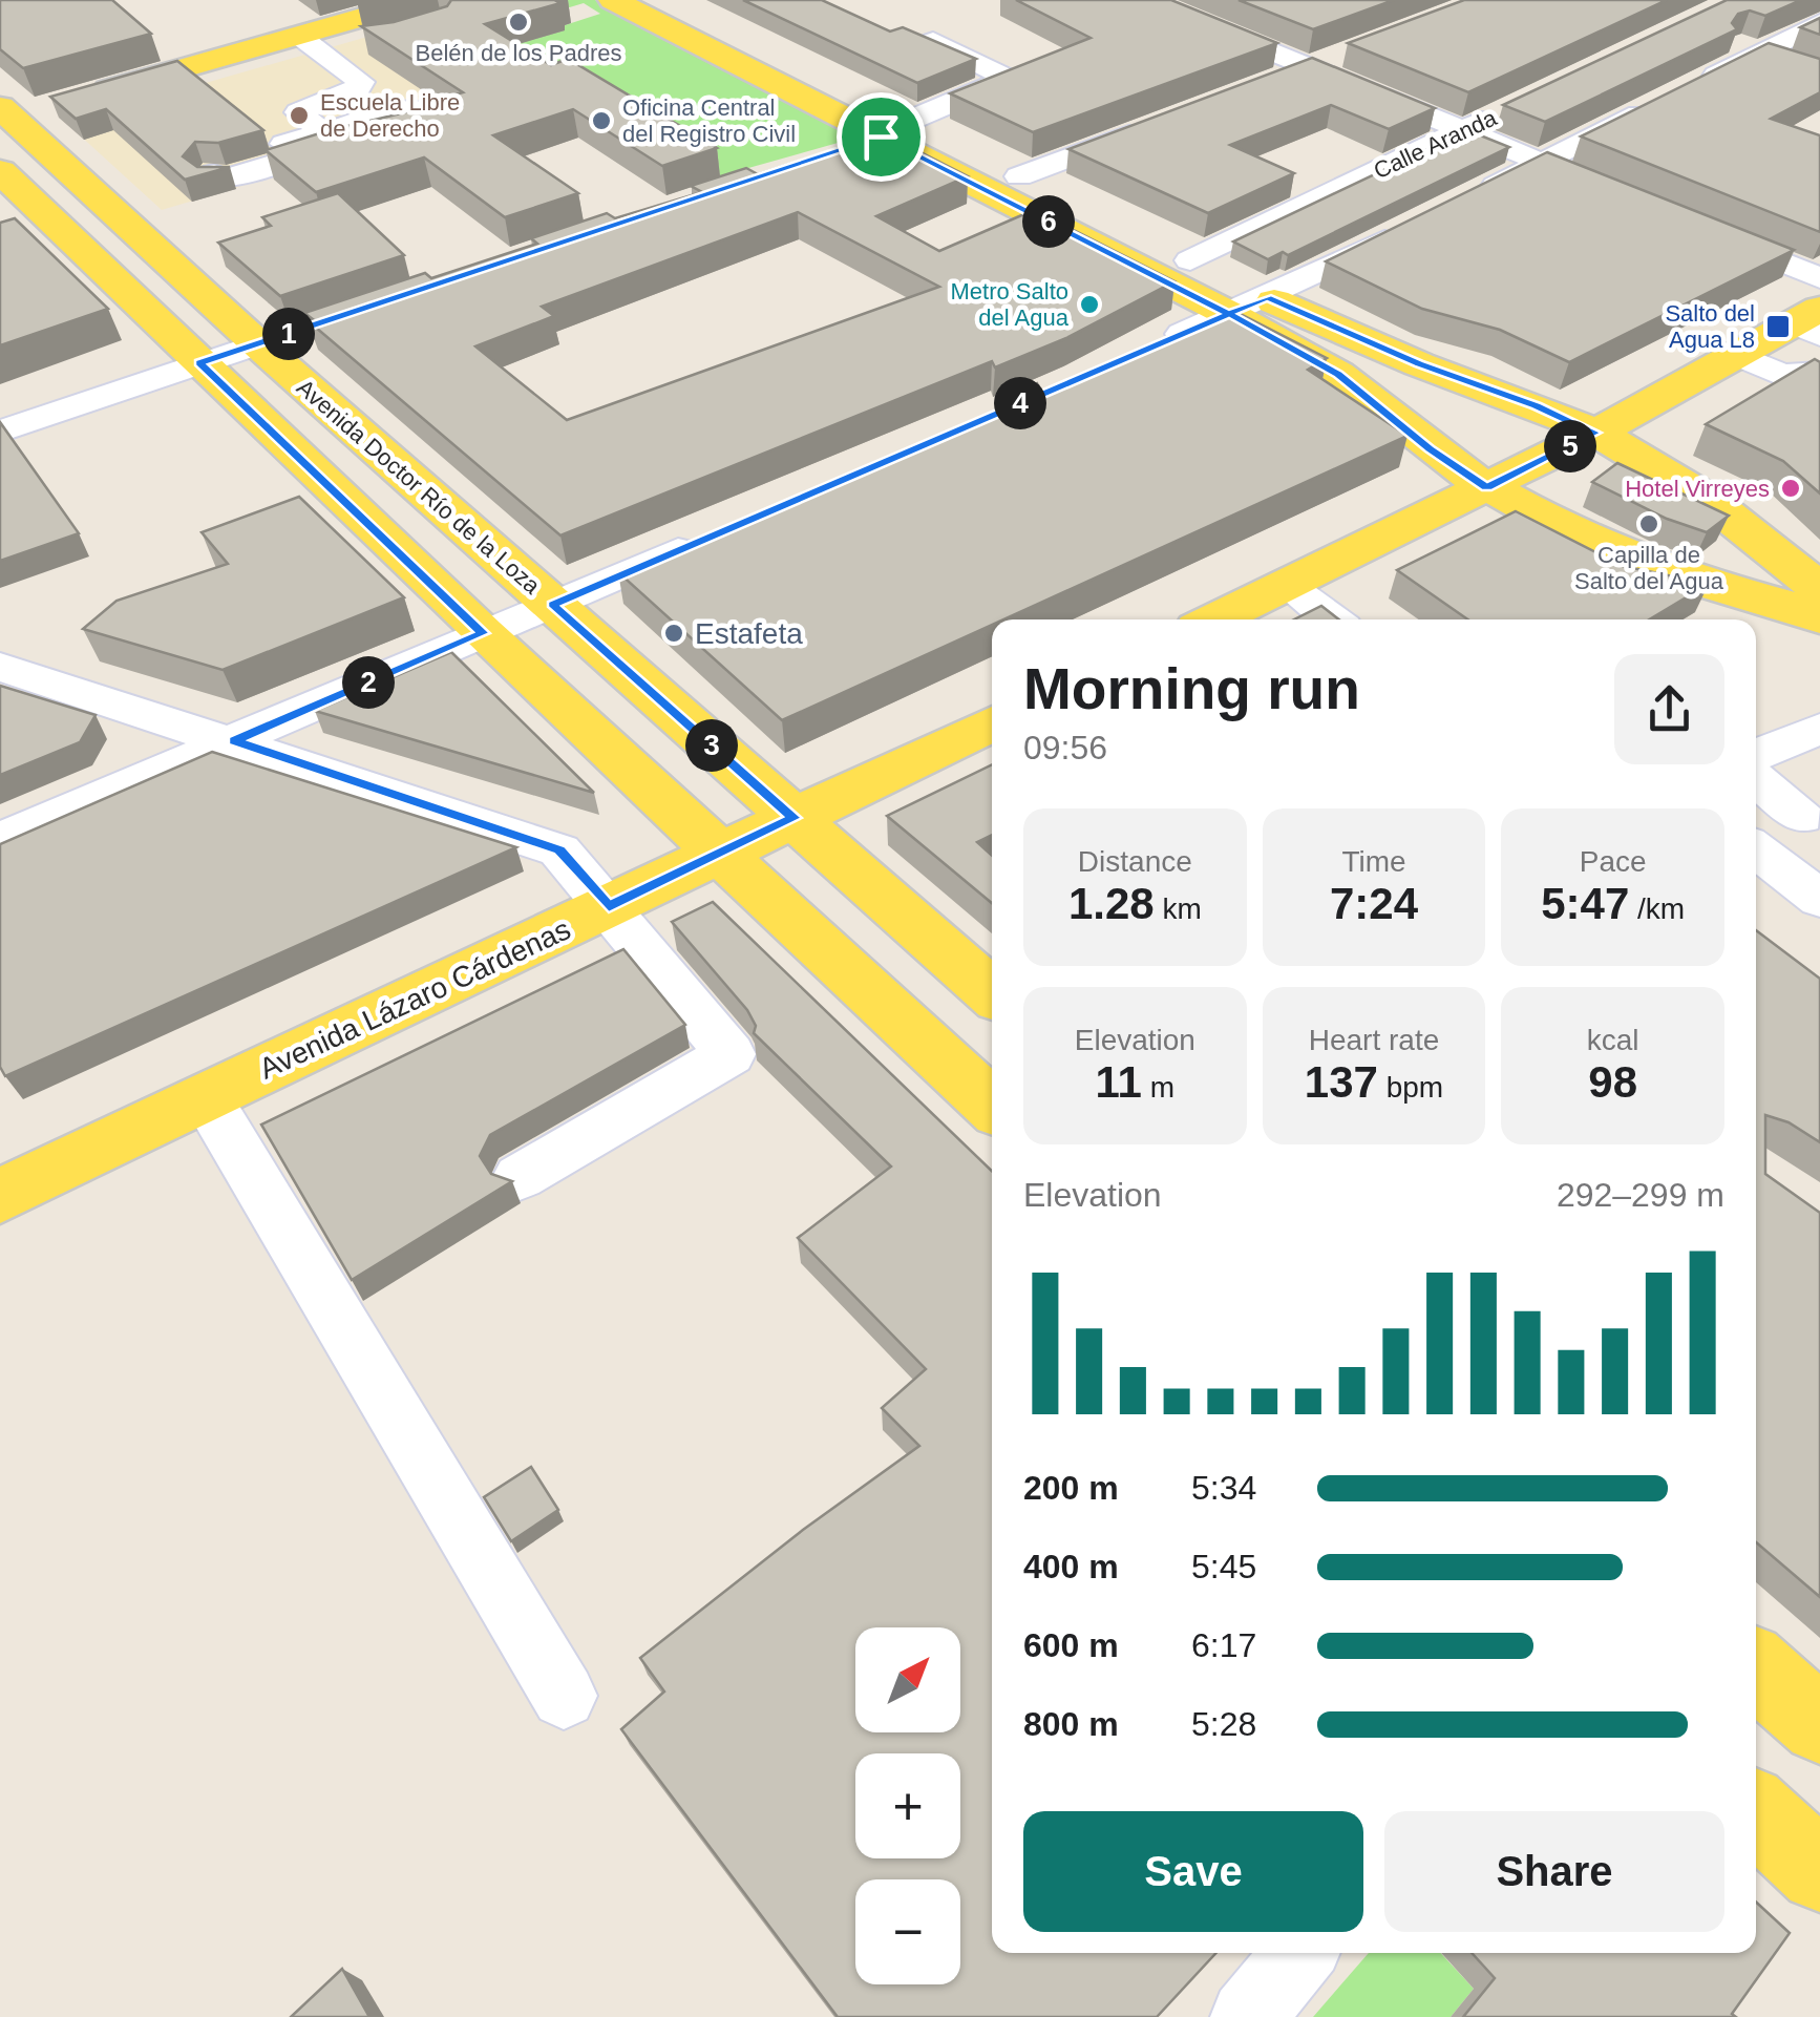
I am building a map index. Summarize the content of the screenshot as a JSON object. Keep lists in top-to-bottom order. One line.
{"streets":{"main road":["Avenida Doctor Río de la Loza","Avenida Lázaro Cárdenas"],"street":["Calle Aranda"]},"crossings":[["Avenida Doctor Río de la Loza","Avenida Lázaro Cárdenas"]],"places":{"other":["Belén de los Padres","Escuela Libre de Derecho","Oficina Central del Registro Civil","Metro Salto del Agua","Hotel Virreyes","Capilla de Salto del Agua","Estafeta"],"transit":["Salto del Agua L8"]},"north":"top right","page":{"pins":["6","1","4","5","2","3"],"heading":["Morning run","09:56"],"stats":[["Distance","1.28 km"],["Time","7:24"],["Pace","5:47 /km"],["Elevation","11 m"],["Heart rate","137 bpm"],["kcal","98"]],"chart":["Elevation","292–299 m"],"list":[{"name":"200 m","note":"5:34"},{"name":"400 m","note":"5:45"},{"name":"600 m","note":"6:17"},{"name":"800 m","note":"5:28"}],"map_buttons":["+","−"],"buttons":["Save","Share"]}}
